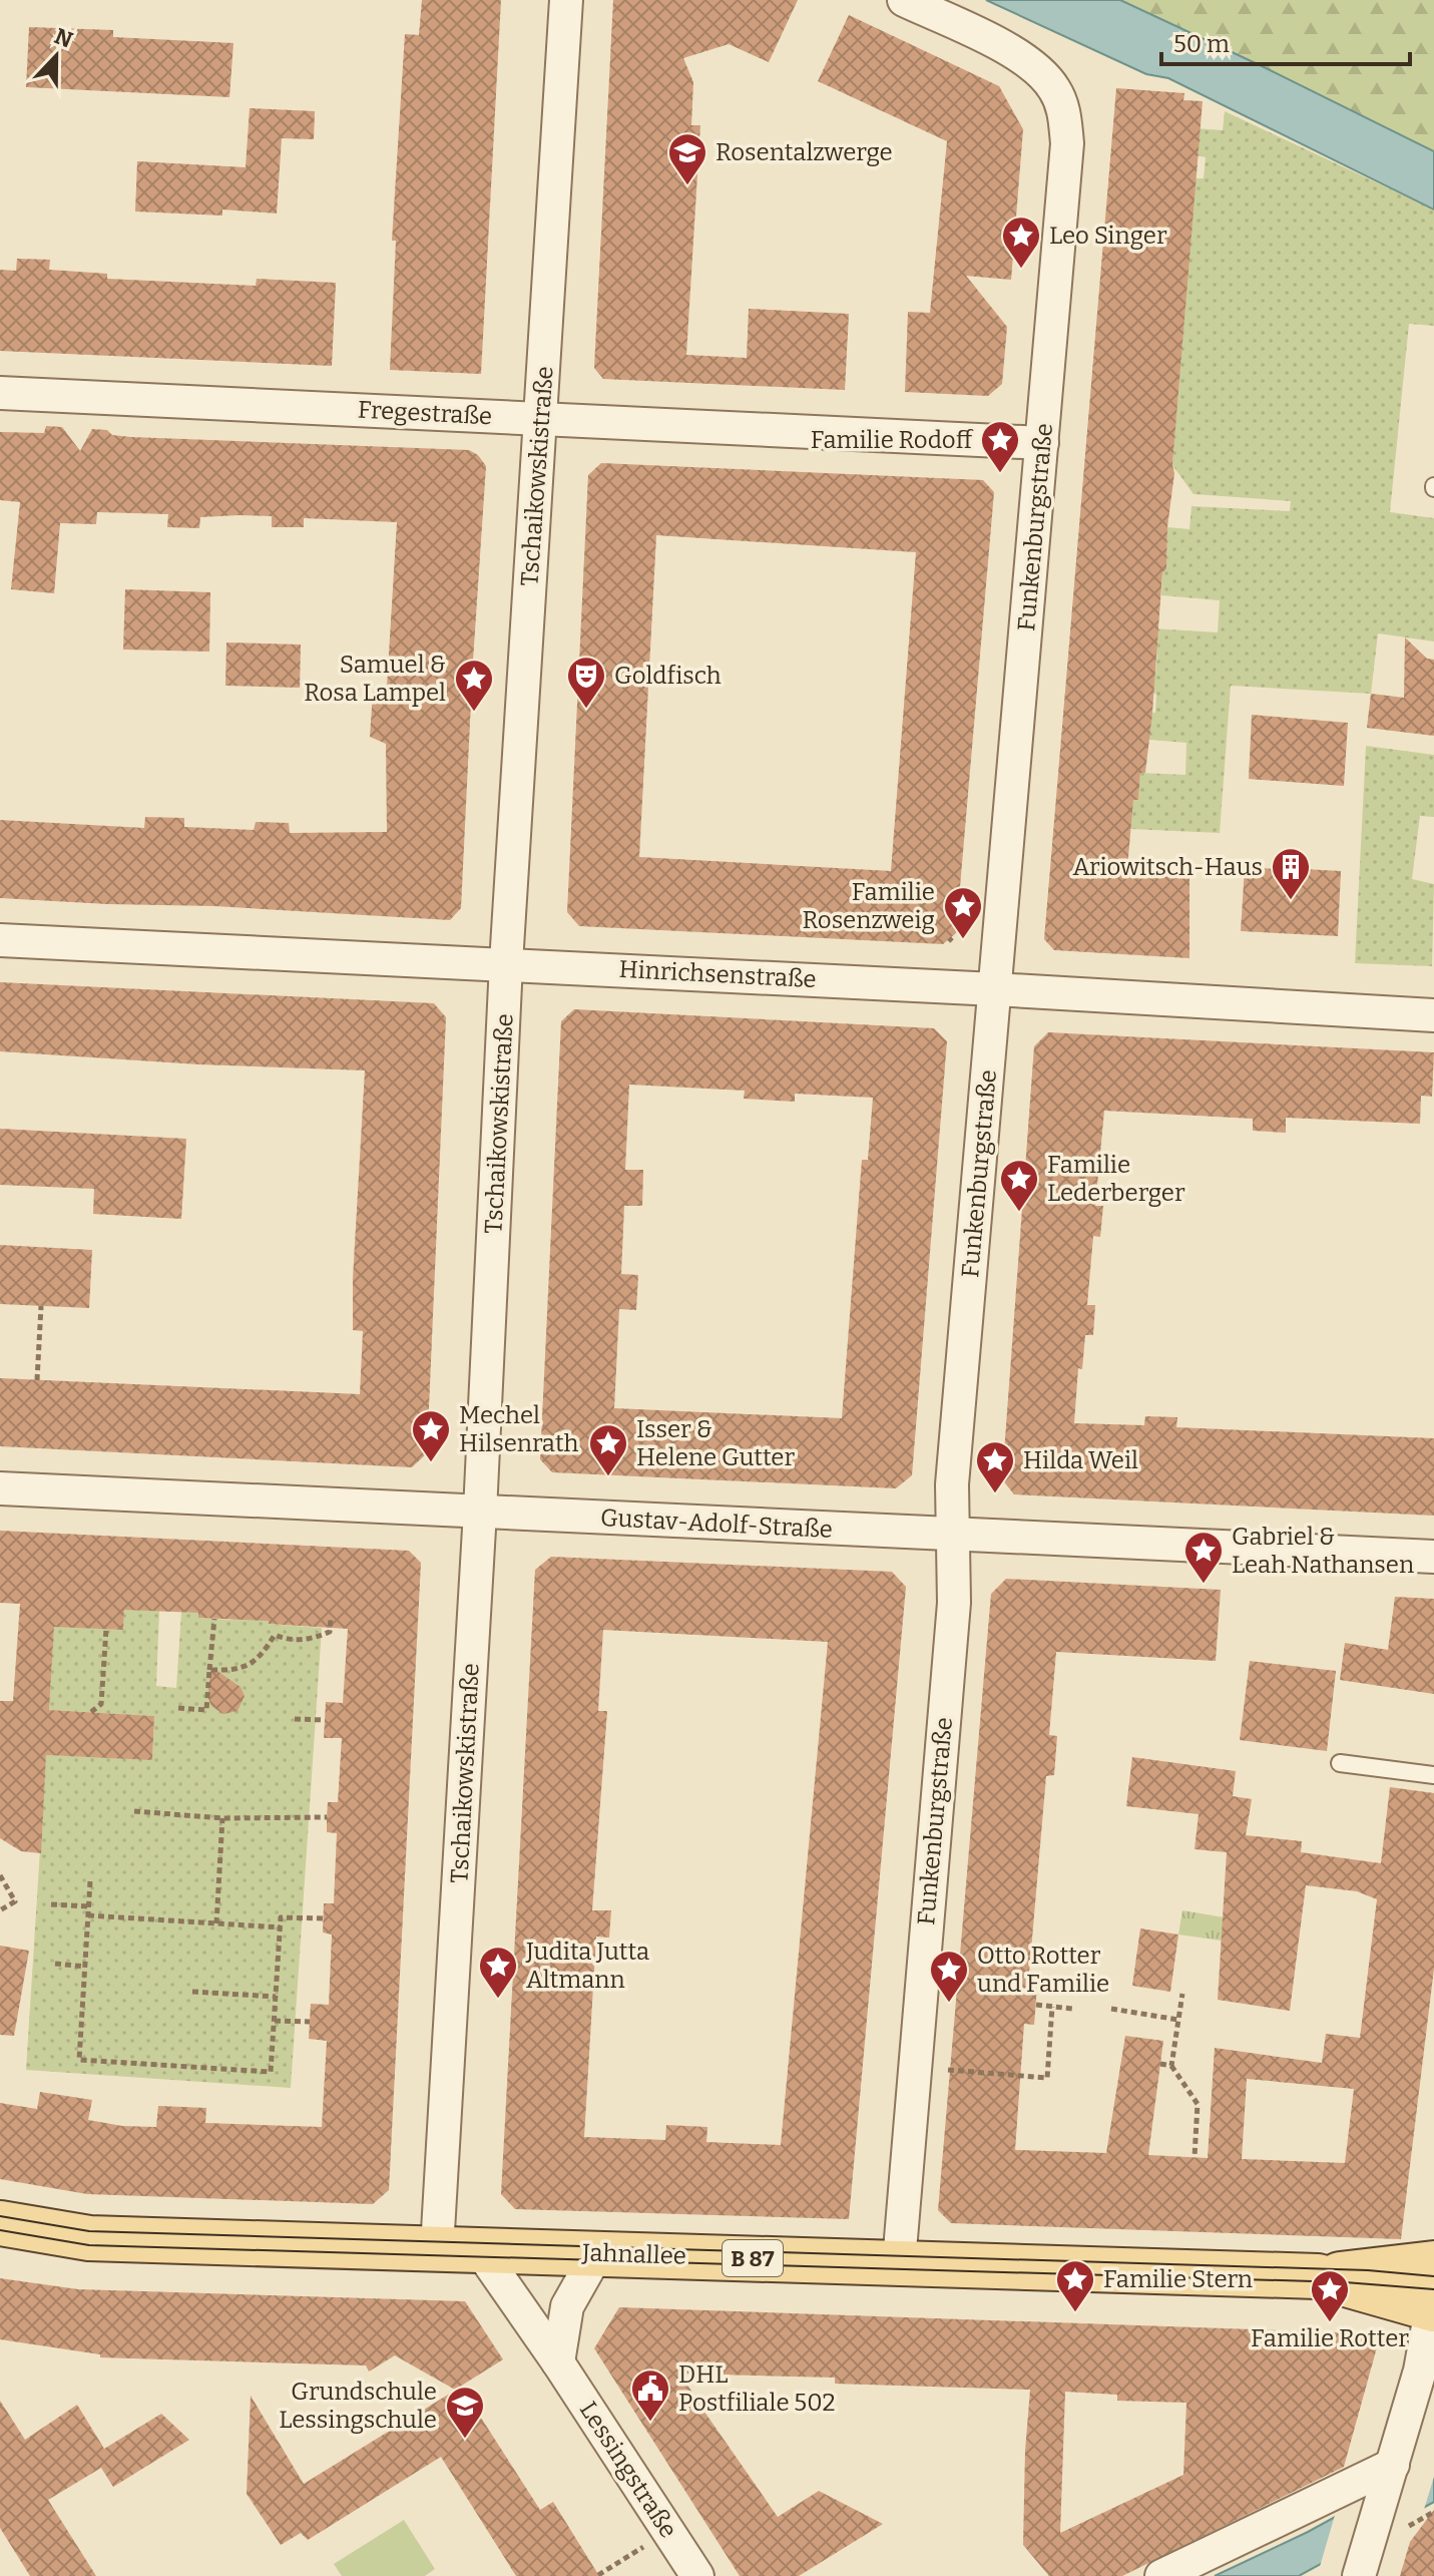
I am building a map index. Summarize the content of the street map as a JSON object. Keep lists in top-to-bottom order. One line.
{"streets":{"main road":["Jahnallee","B 87"],"street":["Fregestraße","Tschaikowskistraße","Funkenburgstraße","Hinrichsenstraße","Gustav-Adolf-Straße","Lessingstraße"]},"crossings":[["Fregestraße","Tschaikowskistraße"],["Fregestraße","Funkenburgstraße"],["Tschaikowskistraße","Hinrichsenstraße"],["Tschaikowskistraße","Gustav-Adolf-Straße"],["Tschaikowskistraße","Jahnallee"],["Funkenburgstraße","Hinrichsenstraße"],["Funkenburgstraße","Gustav-Adolf-Straße"],["Funkenburgstraße","Jahnallee"],["Jahnallee","Lessingstraße"]],"places":{"school or university":["Rosentalzwerge","Grundschule Lessingschule"],"place":["Leo Singer","Familie Rodoff","Samuel & Rosa Lampel","Familie Rosenzweig","Familie Lederberger","Mechel Hilsenrath","Isser & Helene Gutter","Hilda Weil","Gabriel & Leah Nathansen","Judita Jutta Altmann","Otto Rotter und Familie","Familie Stern","Familie Rotter"],"theatre":["Goldfisch"],"building":["Ariowitsch-Haus"],"public building":["DHL Postfiliale 502"]},"scale_bar":"50 m","north":"top"}
